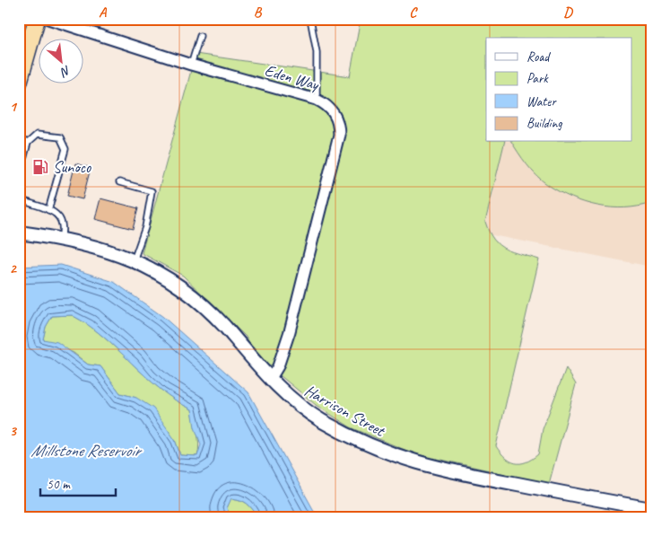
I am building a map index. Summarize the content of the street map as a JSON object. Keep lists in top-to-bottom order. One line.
{"streets":{"street":["Eden Way","Harrison Street"]},"crossings":[["Eden Way","Harrison Street"]],"water":["Millstone Reservoir"],"places":{"fuel station":["Sunoco"]},"legend":["Road","Park","Water","Building"],"scale_bar":"50 m","north":"bottom right","grid":{"columns":["A","B","C","D"],"rows":["1","2","3"]}}
